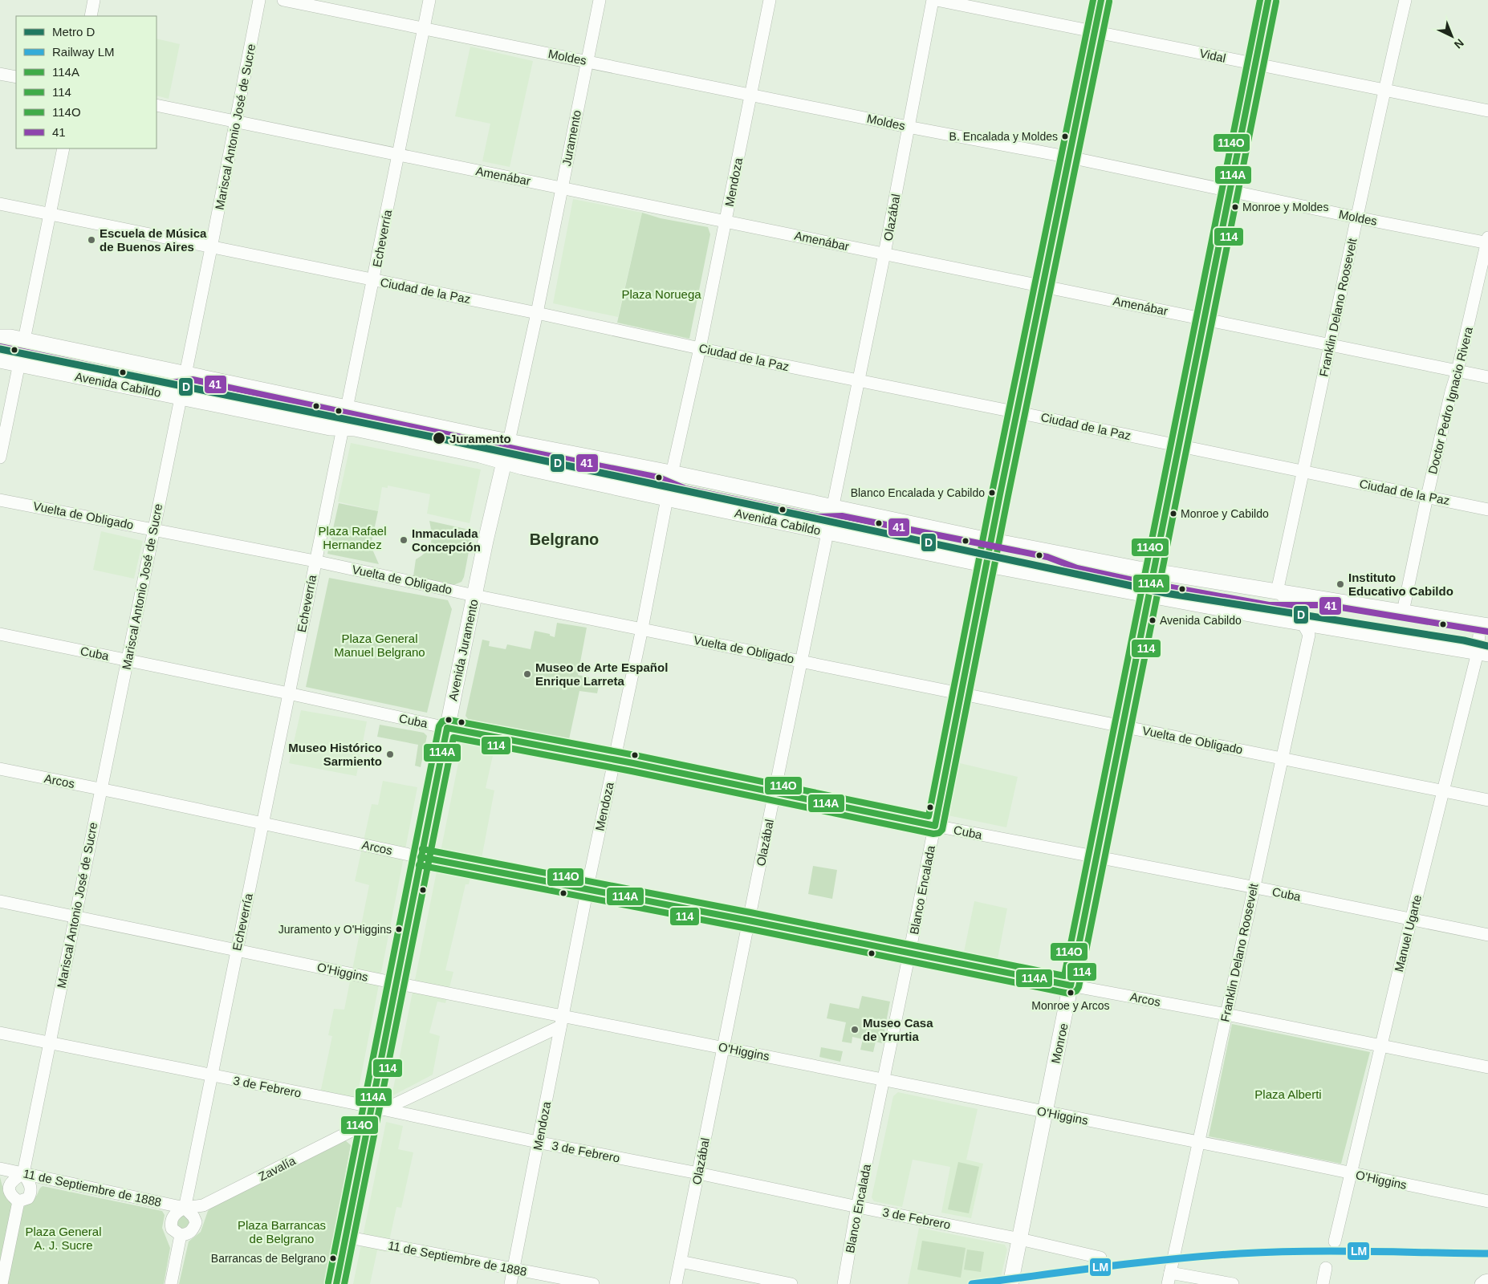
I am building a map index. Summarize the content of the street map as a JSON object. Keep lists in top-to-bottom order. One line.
{"streets":{"main road":["Avenida Cabildo","Avenida Juramento","Monroe"],"street":["Vidal","Moldes","Mariscal Antonio José de Sucre","Juramento","Amenábar","Mendoza","Olazábal","Echeverría","Ciudad de la Paz","Franklin Delano Roosevelt","Doctor Pedro Ignacio Rivera","Vuelta de Obligado","Cuba","Arcos","Blanco Encalada","Manuel Ugarte","O'Higgins","3 de Febrero","Zavalía","11 de Septiembre de 1888"]},"crossings":[["Vidal","Franklin Delano Roosevelt"],["Vidal","Blanco Encalada"],["Vidal","Monroe"],["Moldes","Juramento"],["Moldes","Mendoza"],["Moldes","Olazábal"],["Moldes","Echeverría"],["Moldes","Franklin Delano Roosevelt"],["Moldes","Doctor Pedro Ignacio Rivera"],["Moldes","Blanco Encalada"],["Moldes","Monroe"],["Mariscal Antonio José de Sucre","Amenábar"],["Mariscal Antonio José de Sucre","Ciudad de la Paz"],["Mariscal Antonio José de Sucre","Avenida Cabildo"],["Mariscal Antonio José de Sucre","Vuelta de Obligado"],["Mariscal Antonio José de Sucre","Cuba"],["Mariscal Antonio José de Sucre","Arcos"],["Mariscal Antonio José de Sucre","O'Higgins"],["Mariscal Antonio José de Sucre","3 de Febrero"],["Mariscal Antonio José de Sucre","11 de Septiembre de 1888"],["Juramento","Amenábar"],["Juramento","Ciudad de la Paz"],["Juramento","Avenida Cabildo"],["Juramento","Avenida Juramento"],["Amenábar","Mendoza"],["Amenábar","Olazábal"],["Amenábar","Echeverría"],["Amenábar","Franklin Delano Roosevelt"],["Amenábar","Doctor Pedro Ignacio Rivera"],["Amenábar","Blanco Encalada"],["Amenábar","Monroe"],["Mendoza","Ciudad de la Paz"],["Mendoza","Avenida Cabildo"],["Mendoza","Vuelta de Obligado"],["Mendoza","Cuba"],["Mendoza","Arcos"],["Mendoza","O'Higgins"],["Mendoza","3 de Febrero"],["Mendoza","11 de Septiembre de 1888"],["Olazábal","Ciudad de la Paz"],["Olazábal","Avenida Cabildo"],["Olazábal","Vuelta de Obligado"],["Olazábal","Cuba"],["Olazábal","Arcos"],["Olazábal","O'Higgins"],["Olazábal","3 de Febrero"],["Echeverría","Ciudad de la Paz"],["Echeverría","Avenida Cabildo"],["Echeverría","Vuelta de Obligado"],["Echeverría","Cuba"],["Echeverría","Arcos"],["Echeverría","O'Higgins"],["Echeverría","3 de Febrero"],["Echeverría","Zavalía"],["Echeverría","11 de Septiembre de 1888"],["Ciudad de la Paz","Franklin Delano Roosevelt"],["Ciudad de la Paz","Doctor Pedro Ignacio Rivera"],["Ciudad de la Paz","Blanco Encalada"],["Ciudad de la Paz","Monroe"],["Franklin Delano Roosevelt","Avenida Cabildo"],["Franklin Delano Roosevelt","Vuelta de Obligado"],["Franklin Delano Roosevelt","Cuba"],["Franklin Delano Roosevelt","Arcos"],["Franklin Delano Roosevelt","O'Higgins"],["Avenida Cabildo","Doctor Pedro Ignacio Rivera"],["Avenida Cabildo","Avenida Juramento"],["Avenida Cabildo","Blanco Encalada"],["Avenida Cabildo","Manuel Ugarte"],["Avenida Cabildo","Monroe"],["Vuelta de Obligado","Avenida Juramento"],["Vuelta de Obligado","Blanco Encalada"],["Vuelta de Obligado","Manuel Ugarte"],["Vuelta de Obligado","Monroe"],["Avenida Juramento","Cuba"],["Avenida Juramento","Arcos"],["Avenida Juramento","O'Higgins"],["Avenida Juramento","3 de Febrero"],["Avenida Juramento","Zavalía"],["Avenida Juramento","11 de Septiembre de 1888"],["Cuba","Blanco Encalada"],["Cuba","Manuel Ugarte"],["Cuba","Monroe"],["Arcos","Blanco Encalada"],["Arcos","Manuel Ugarte"],["Arcos","Monroe"],["Blanco Encalada","O'Higgins"],["Blanco Encalada","3 de Febrero"],["Manuel Ugarte","O'Higgins"],["O'Higgins","Monroe"],["Monroe","3 de Febrero"],["Zavalía","11 de Septiembre de 1888"]],"districts":["Belgrano"],"parks":["Plaza Noruega","Plaza Rafael Hernandez","Plaza General Manuel Belgrano","Plaza Alberti","Plaza Barrancas de Belgrano","Plaza General A. J. Sucre"],"places":["B. Encalada y Moldes","Monroe y Moldes","Escuela de Música de Buenos Aires","Juramento","Blanco Encalada y Cabildo","Monroe y Cabildo","Inmaculada Concepción","Instituto Educativo Cabildo","Avenida Cabildo","Museo de Arte Español Enrique Larreta","Museo Histórico Sarmiento","Juramento y O'Higgins","Monroe y Arcos","Museo Casa de Yrurtia","Barrancas de Belgrano"],"lines":["transit line 114A","transit line 114O","transit line 114","transit line 41","metro line D","rail line LM"],"legend":["Metro D","Railway LM","114A","114","114O","41"],"north":"bottom right"}
